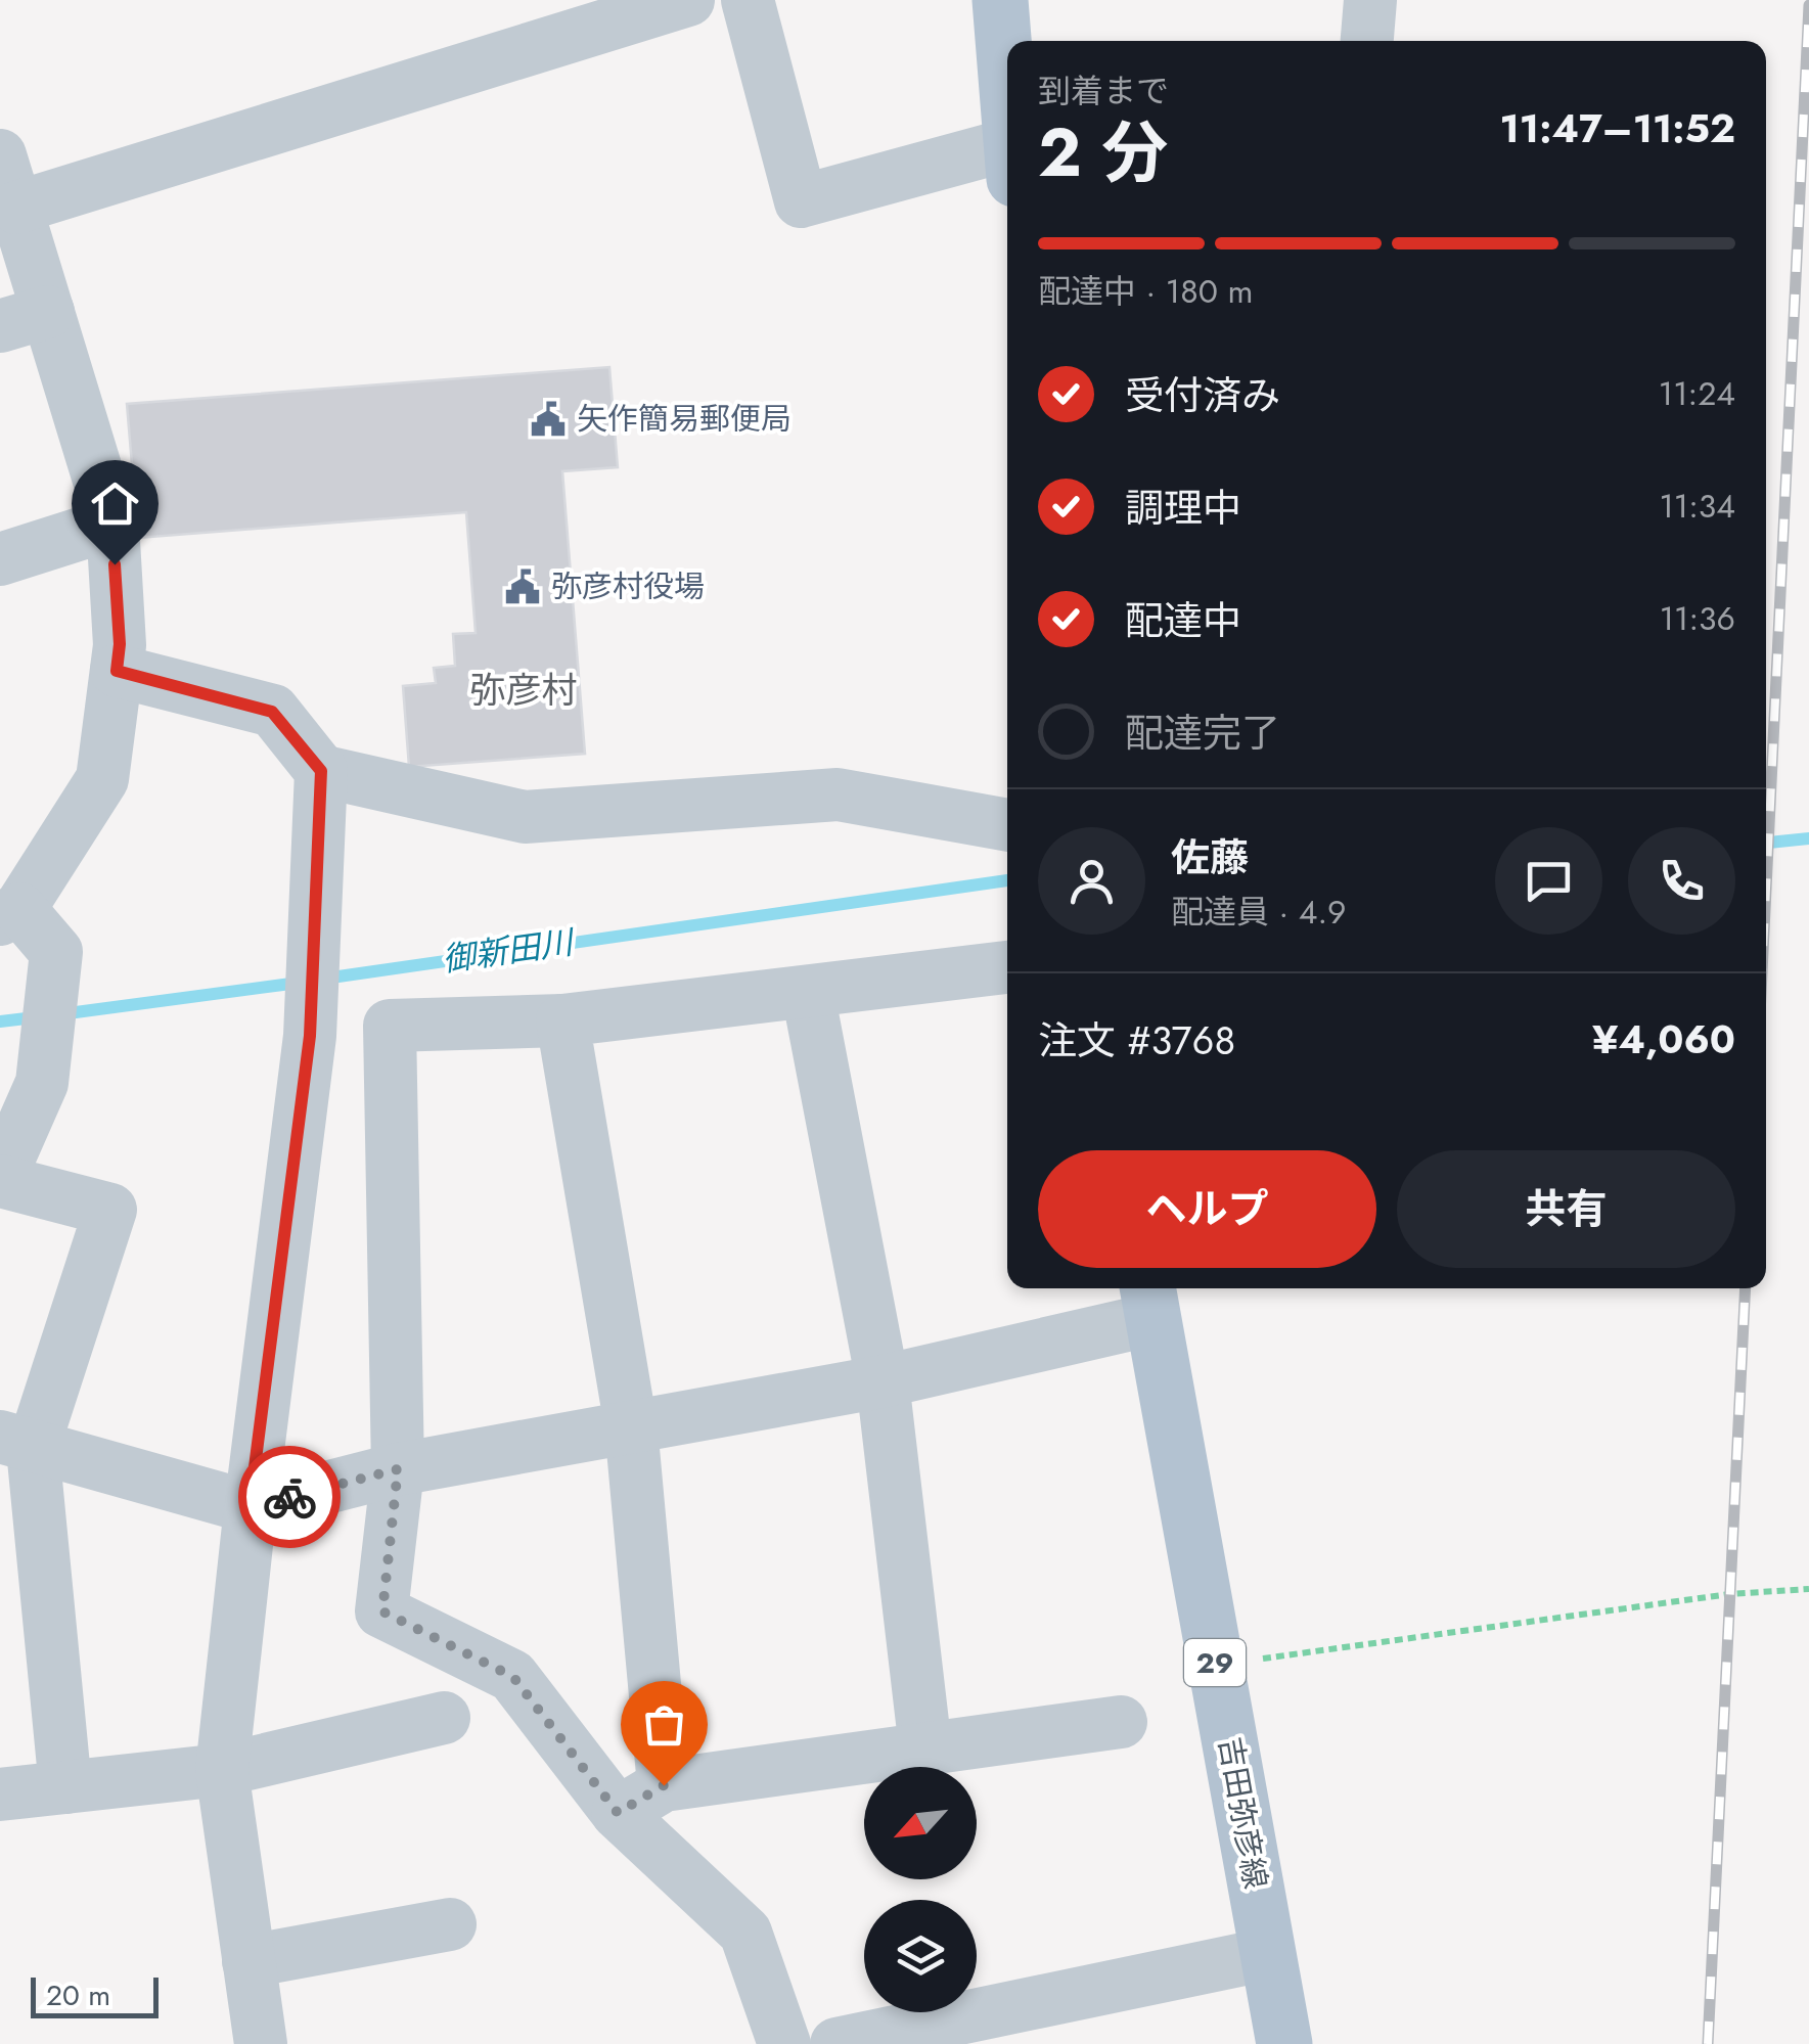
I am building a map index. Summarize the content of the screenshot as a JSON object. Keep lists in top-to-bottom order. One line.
{"streets":{"main road":["29","吉田弥彦線"]},"districts":["弥彦村"],"water":["御新田川"],"places":{"public building":["矢作簡易郵便局","弥彦村役場"]},"scale_bar":"20 m","north":"bottom left","page":{"heading":["2 分","到着まで","11:47–11:52"],"panel":["佐藤","配達員 · 4.9","注文 #3768","¥4,060"],"bar":"配達中 · 180 m","list":[["受付済み","11:24"],["調理中","11:34"],["配達中","11:36"],"配達完了"],"buttons":["ヘルプ","共有"],"scale":"20 m"}}
